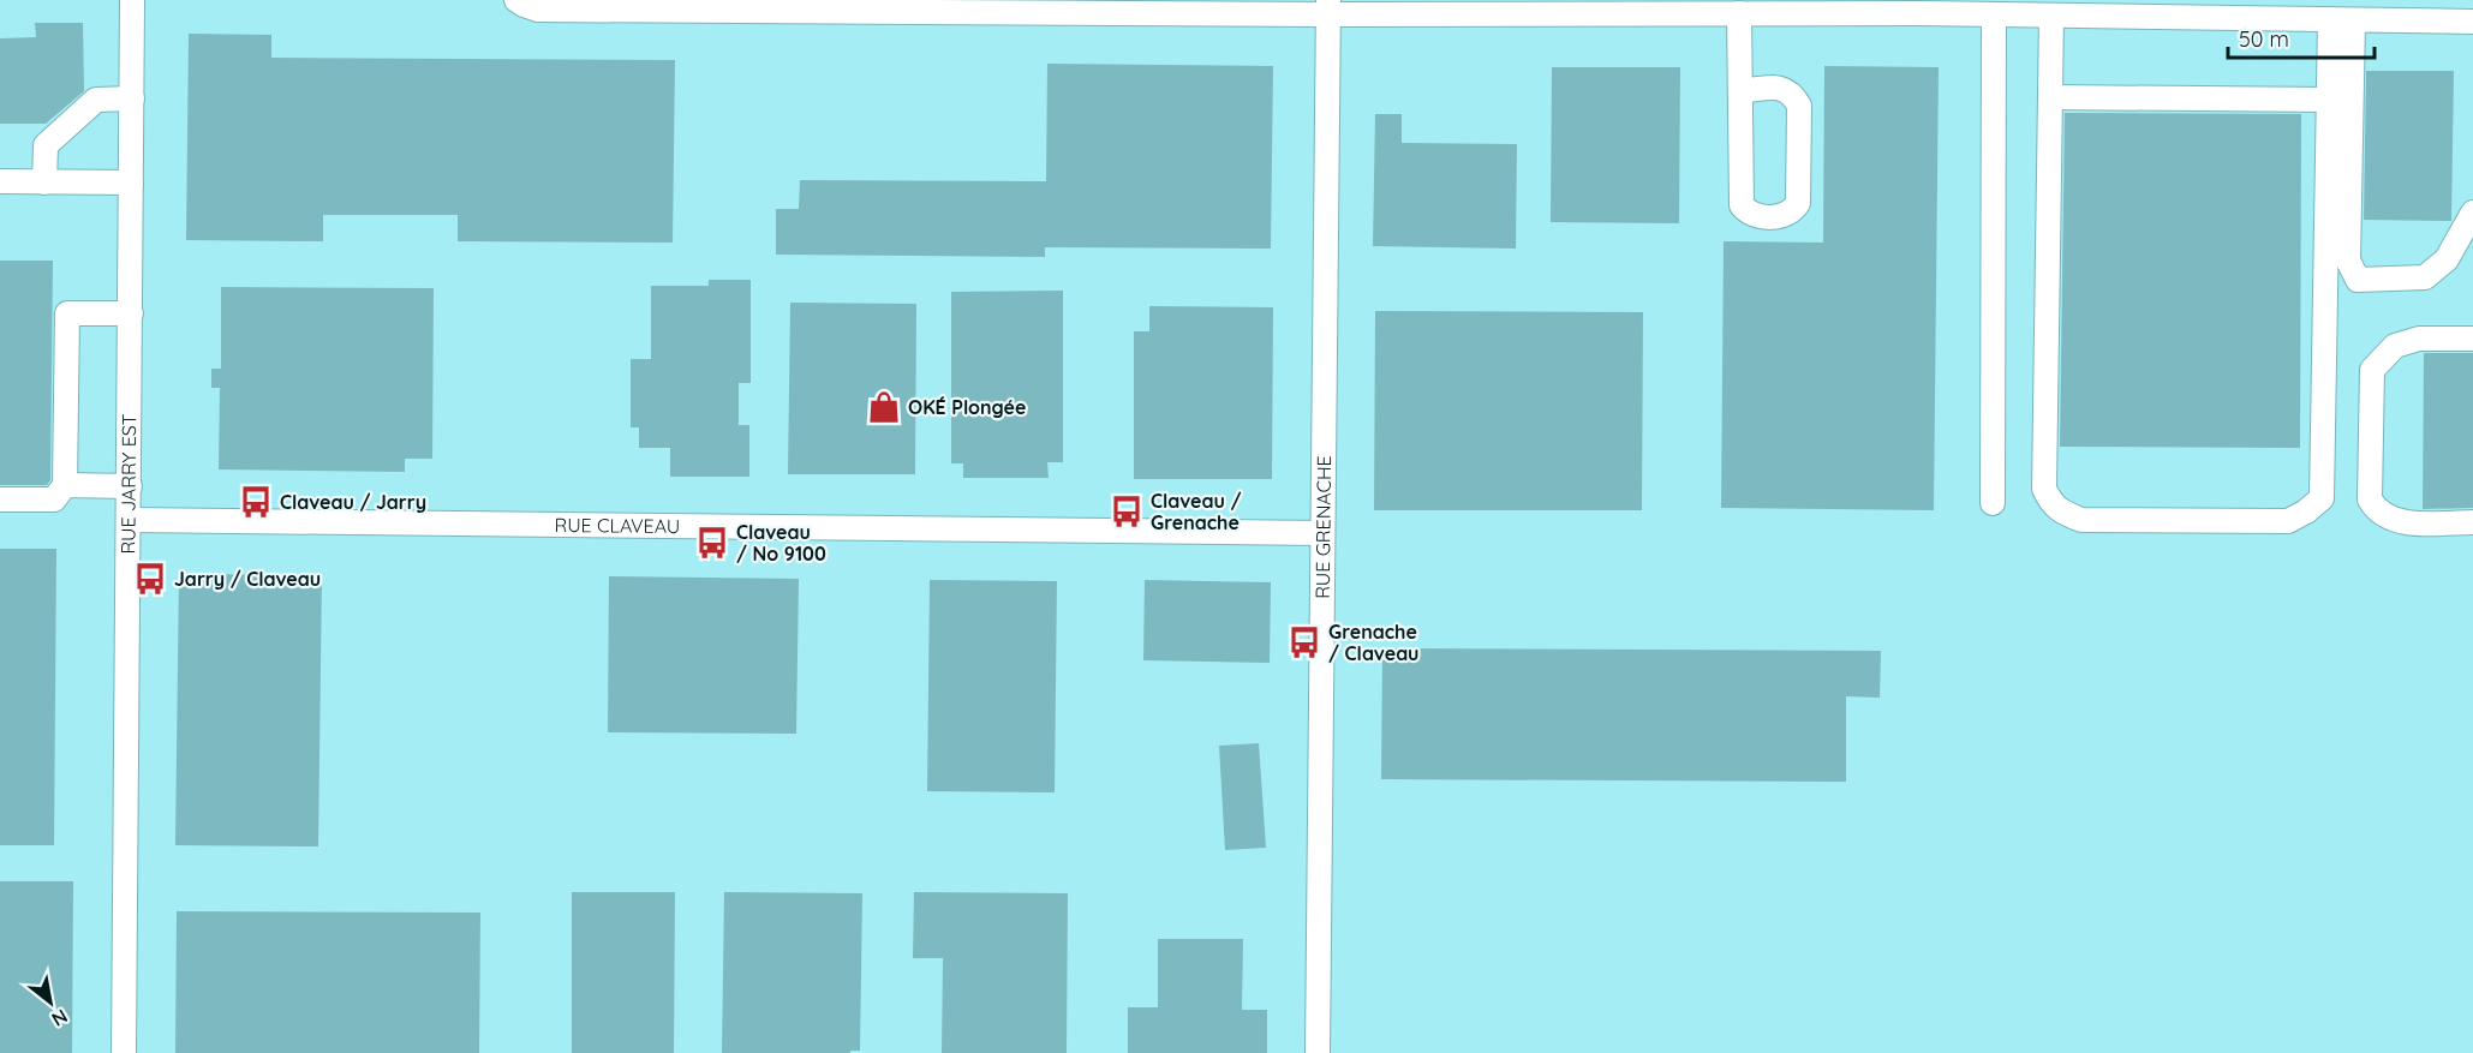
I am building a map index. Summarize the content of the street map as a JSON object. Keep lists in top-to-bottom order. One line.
{"streets":{"street":["RUE JARRY EST","RUE CLAVEAU","RUE GRENACHE"]},"crossings":[["RUE JARRY EST","RUE CLAVEAU"],["RUE CLAVEAU","RUE GRENACHE"]],"places":{"shop":["OKÉ Plongée"],"bus stop":["Claveau / Jarry","Claveau / Grenache","Claveau / No 9100","Jarry / Claveau","Grenache / Claveau"]},"scale_bar":"50 m","north":"bottom right"}
